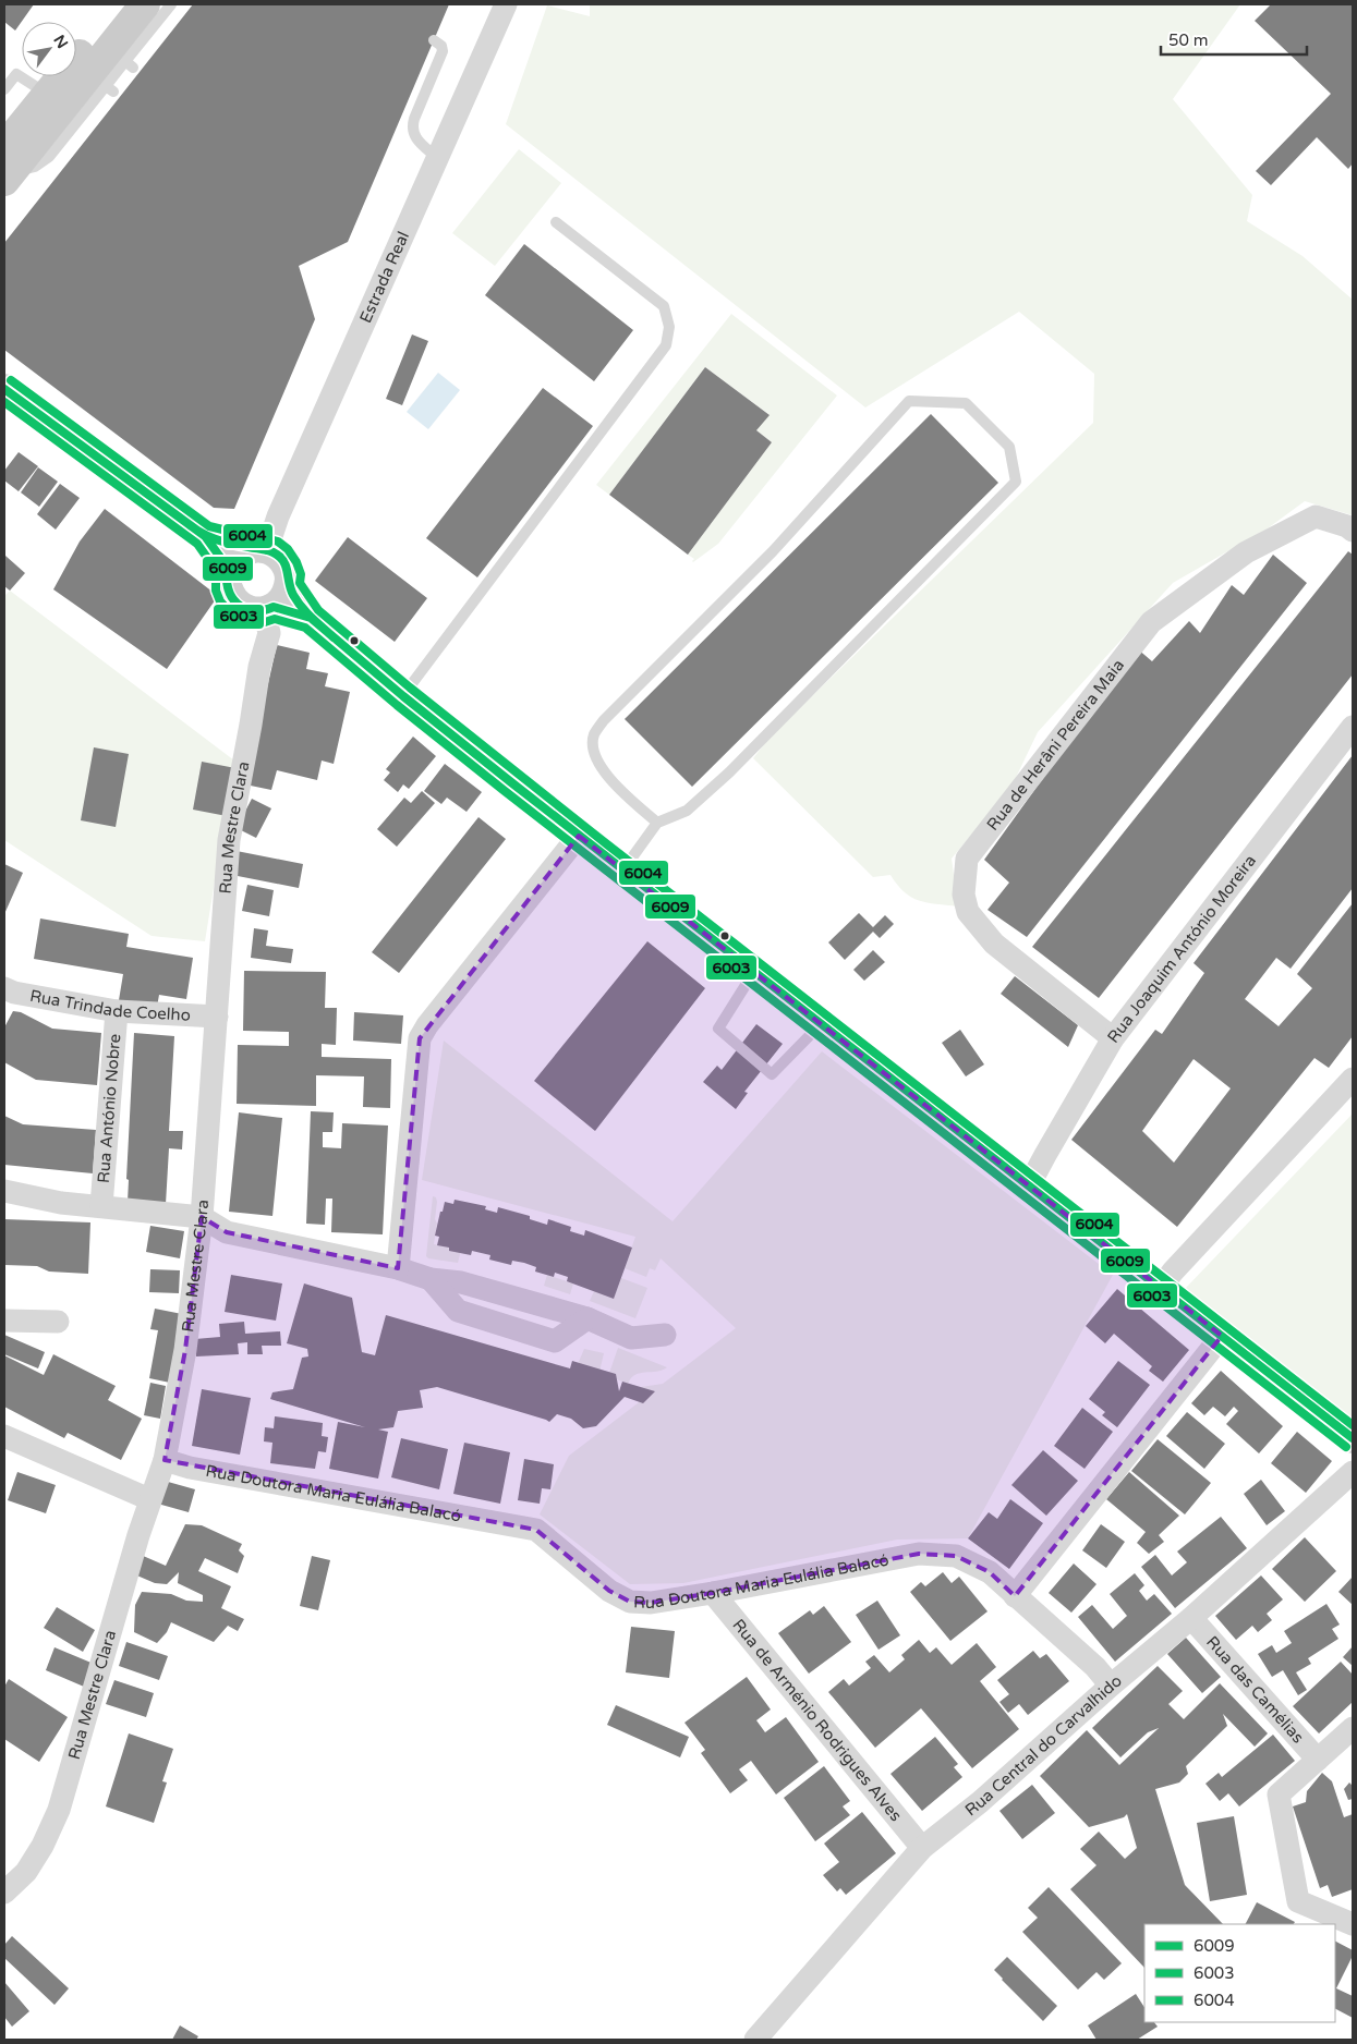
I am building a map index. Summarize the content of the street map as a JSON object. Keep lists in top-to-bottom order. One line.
{"streets":{"street":["Estrada Real","Rua de Herâni Pereira Maia","Rua Mestre Clara","Rua Joaquim António Moreira","Rua Trindade Coelho","Rua António Nobre","Rua Doutora Maria Eulália Balacó","Rua das Camélias","Rua de Arménio Rodrigues Alves","Rua Central do Carvalhido"]},"crossings":[["Estrada Real","Rua Mestre Clara"],["Rua de Herâni Pereira Maia","Rua Joaquim António Moreira"],["Rua Mestre Clara","Rua Trindade Coelho"],["Rua Mestre Clara","Rua Doutora Maria Eulália Balacó"],["Rua Trindade Coelho","Rua António Nobre"],["Rua Doutora Maria Eulália Balacó","Rua de Arménio Rodrigues Alves"],["Rua Doutora Maria Eulália Balacó","Rua Central do Carvalhido"],["Rua das Camélias","Rua Central do Carvalhido"],["Rua de Arménio Rodrigues Alves","Rua Central do Carvalhido"]],"lines":["transit line 6004","transit line 6009","transit line 6003"],"legend":["6009","6003","6004"],"scale_bar":"50 m","north":"top right"}
